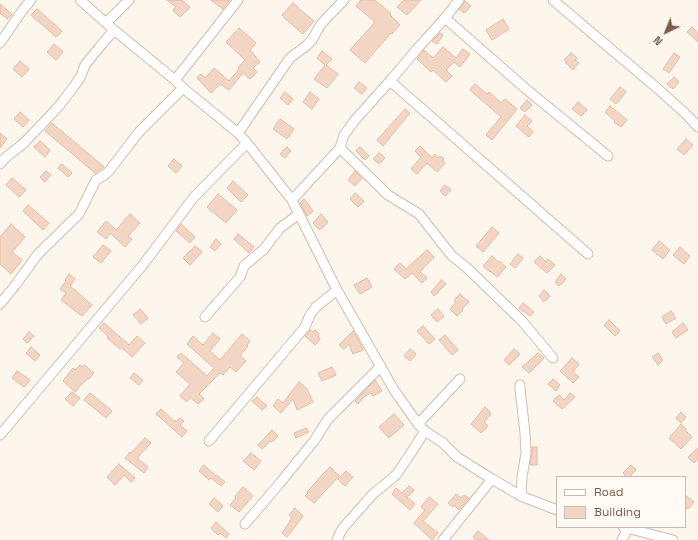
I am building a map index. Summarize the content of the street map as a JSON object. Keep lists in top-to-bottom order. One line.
{"legend":["Road","Building"],"north":"bottom left"}
